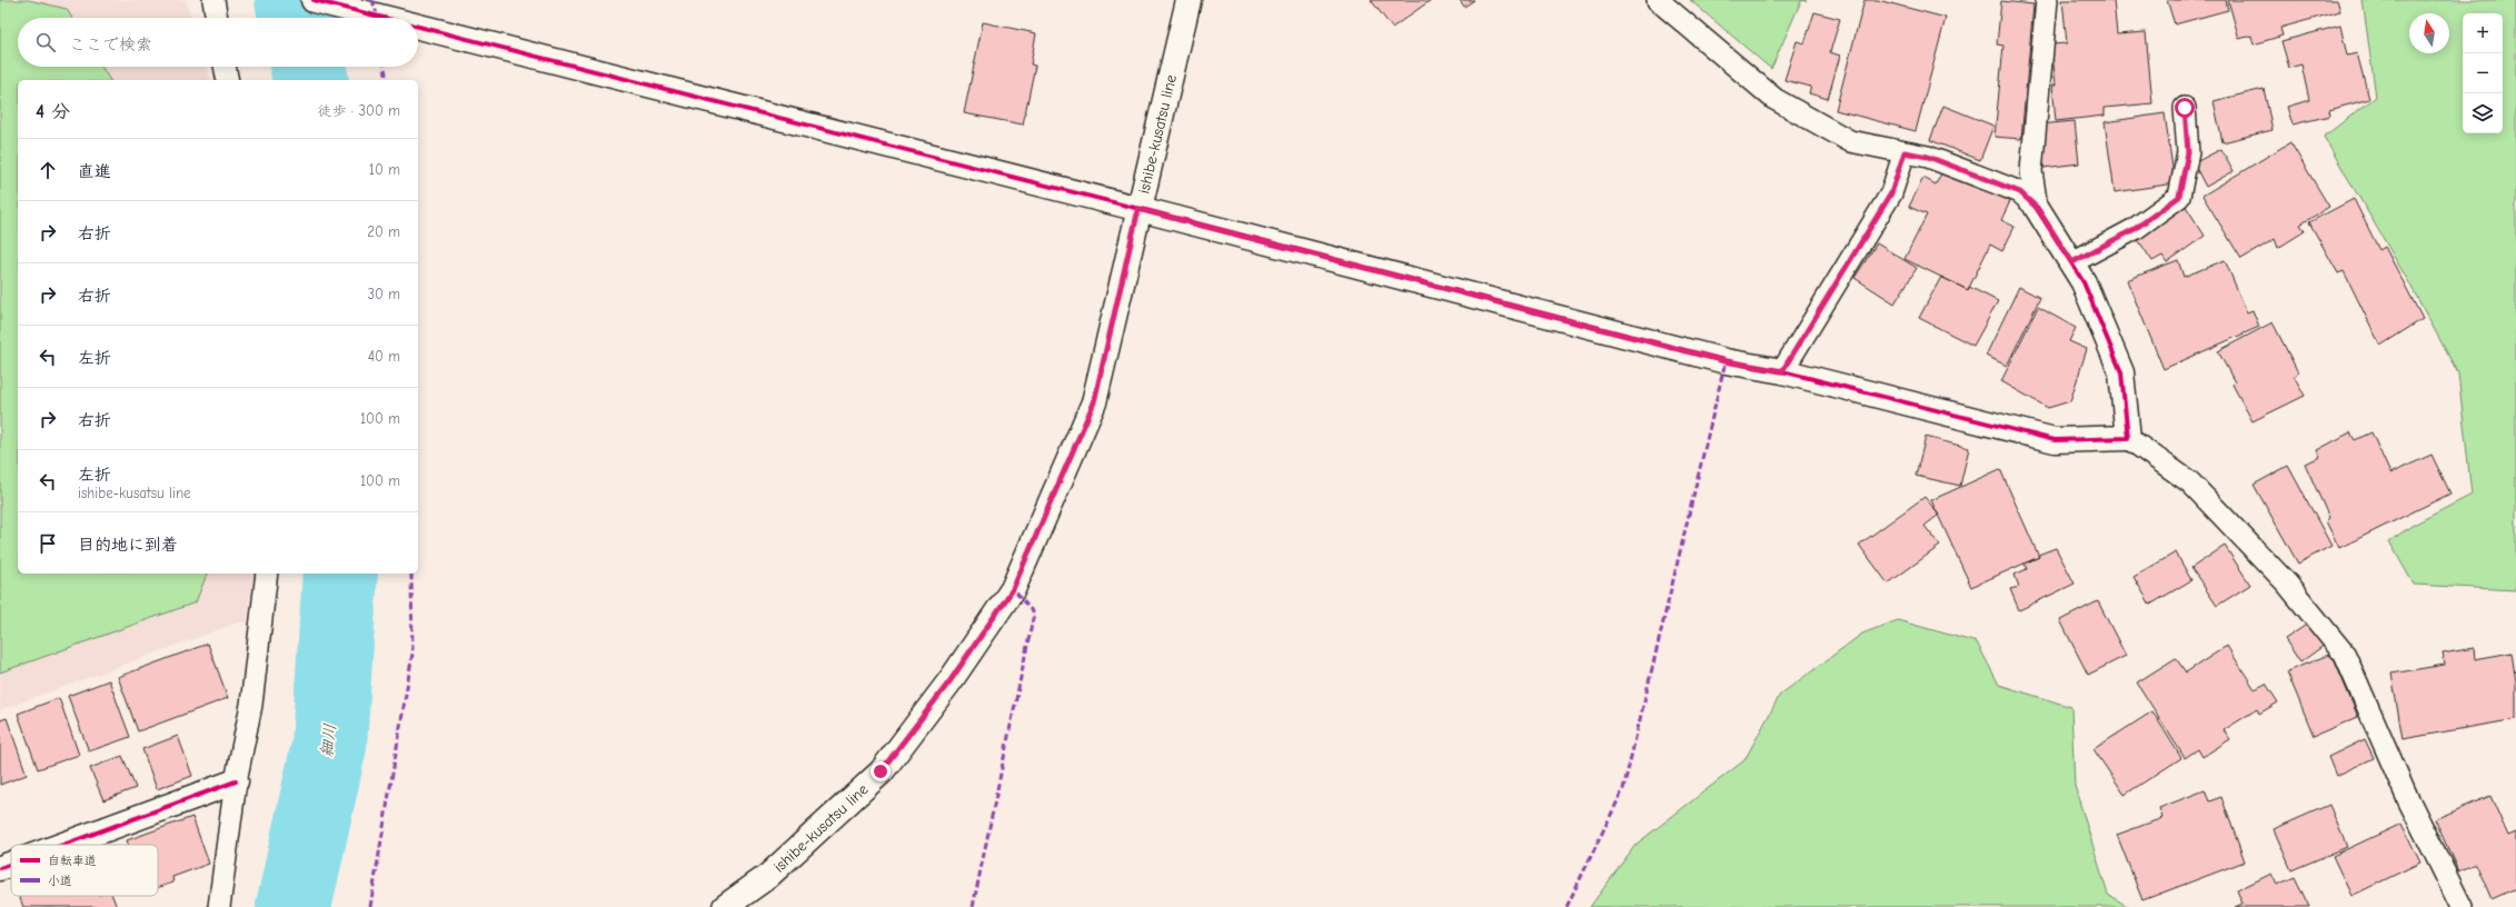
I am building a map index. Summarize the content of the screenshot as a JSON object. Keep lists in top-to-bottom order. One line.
{"streets":{"street":["ishibe-kusatsu line"]},"water":["細川"],"legend":["自転車道","小道"],"north":"top","page":{"map_buttons":["+","−"],"search":"ここで検索","heading":["4 分","徒歩 · 300 m"],"list":[["直進","10 m"],["右折","20 m"],["右折","30 m"],["左折","40 m"],["右折","100 m"],["左折","ishibe-kusatsu line","100 m"],"目的地に到着"]}}
